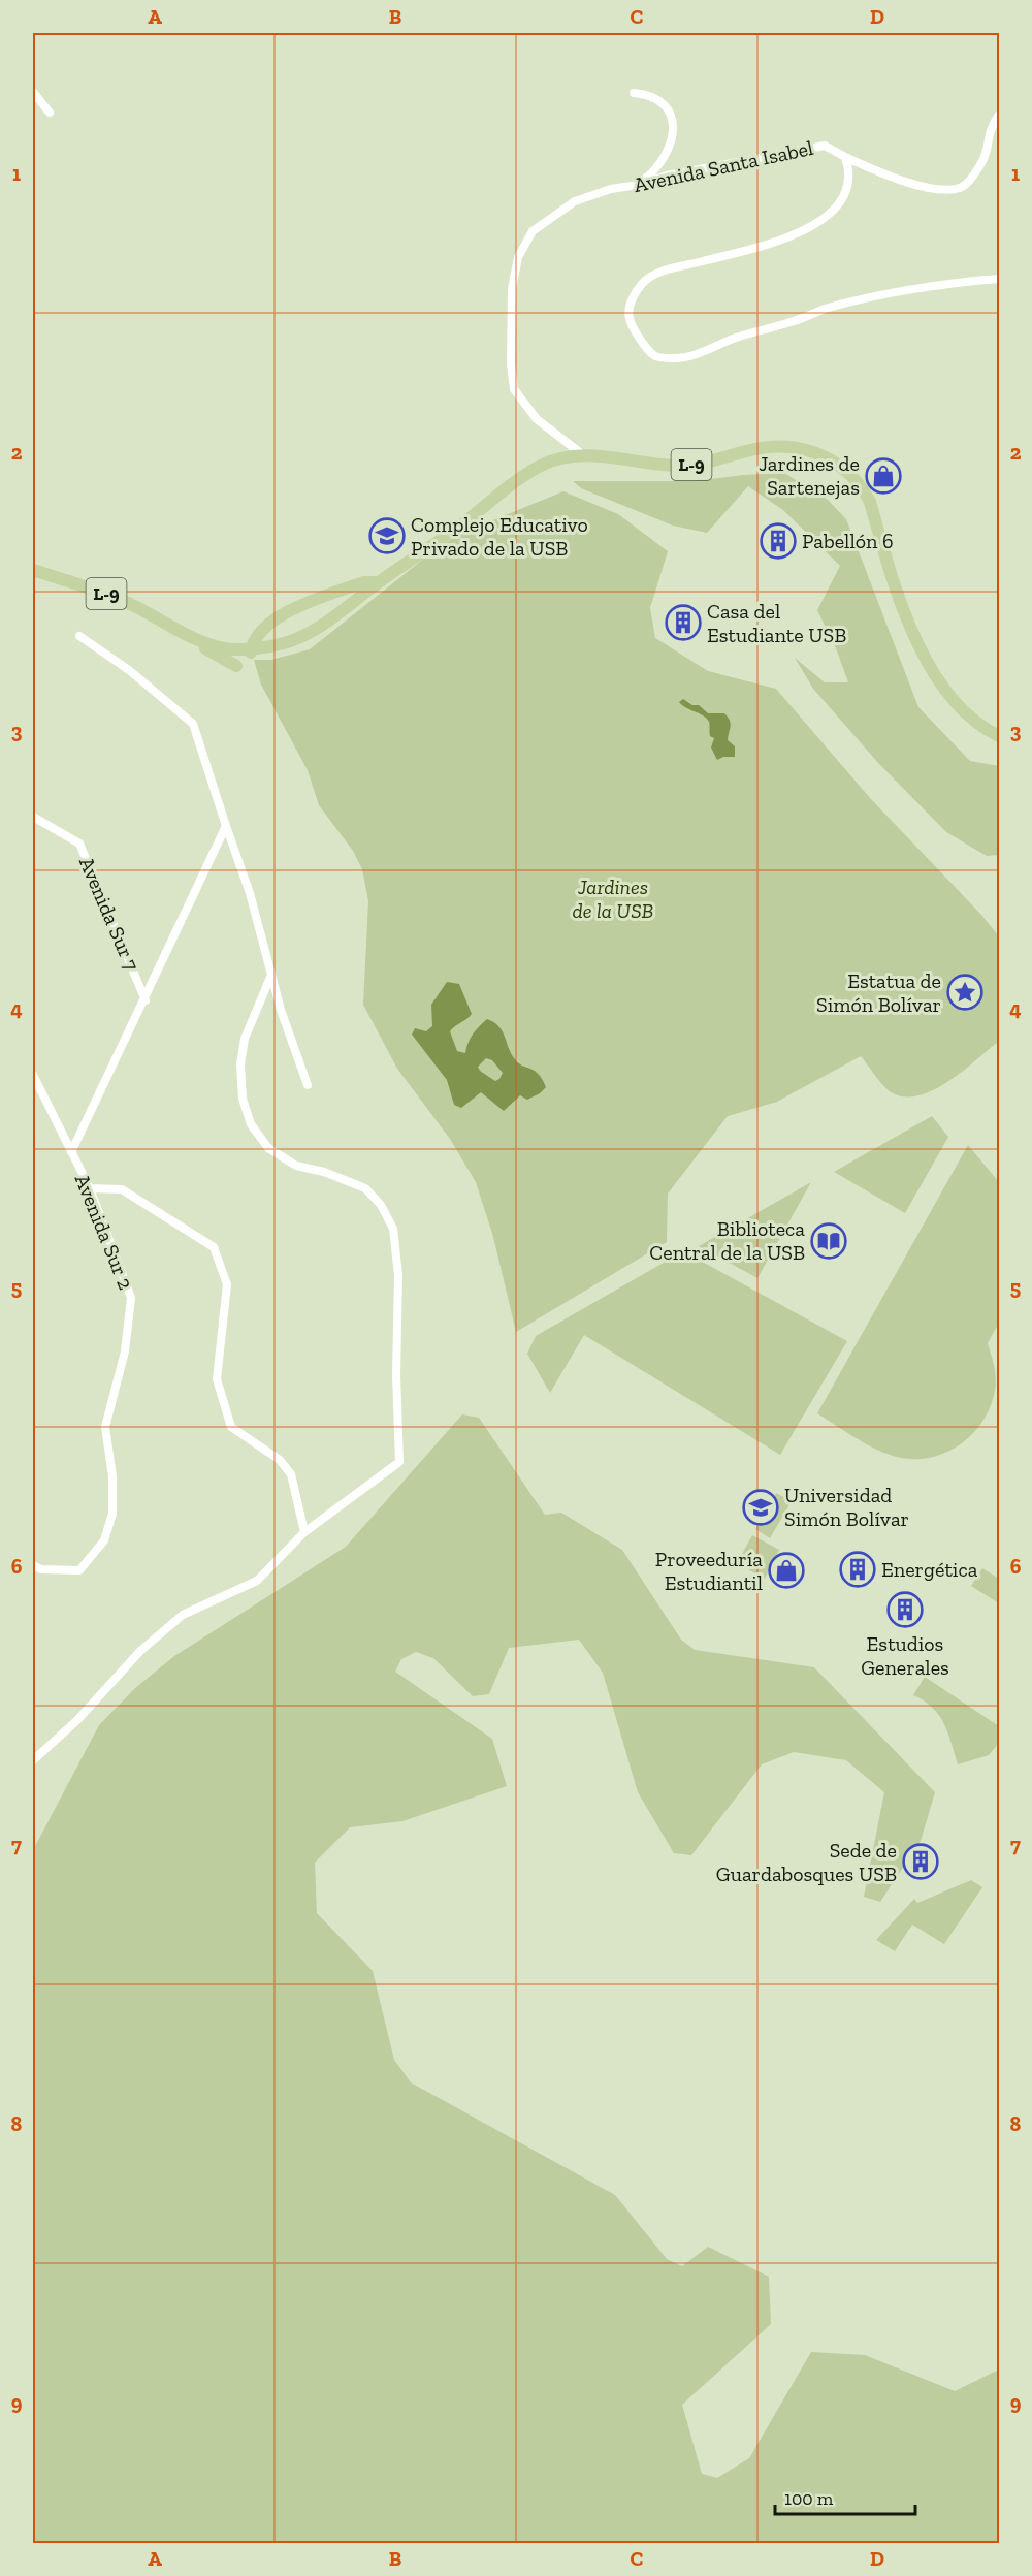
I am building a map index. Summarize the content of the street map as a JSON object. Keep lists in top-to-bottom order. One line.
{"streets":{"main road":["L-9"],"street":["Avenida Santa Isabel","Avenida Sur 7","Avenida Sur 2"]},"crossings":[["Avenida Santa Isabel","L-9"]],"parks":["Jardines de la USB"],"places":{"shop":["Jardines de Sartenejas","Proveeduría Estudiantil"],"school or university":["Complejo Educativo Privado de la USB","Universidad Simón Bolívar"],"building":["Pabellón 6","Casa del Estudiante USB","Energética","Estudios Generales","Sede de Guardabosques USB"],"place":["Estatua de Simón Bolívar"],"library":["Biblioteca Central de la USB"]},"scale_bar":"100 m","grid":{"columns":["A","B","C","D"],"rows":["1","2","3","4","5","6","7","8","9"]}}
